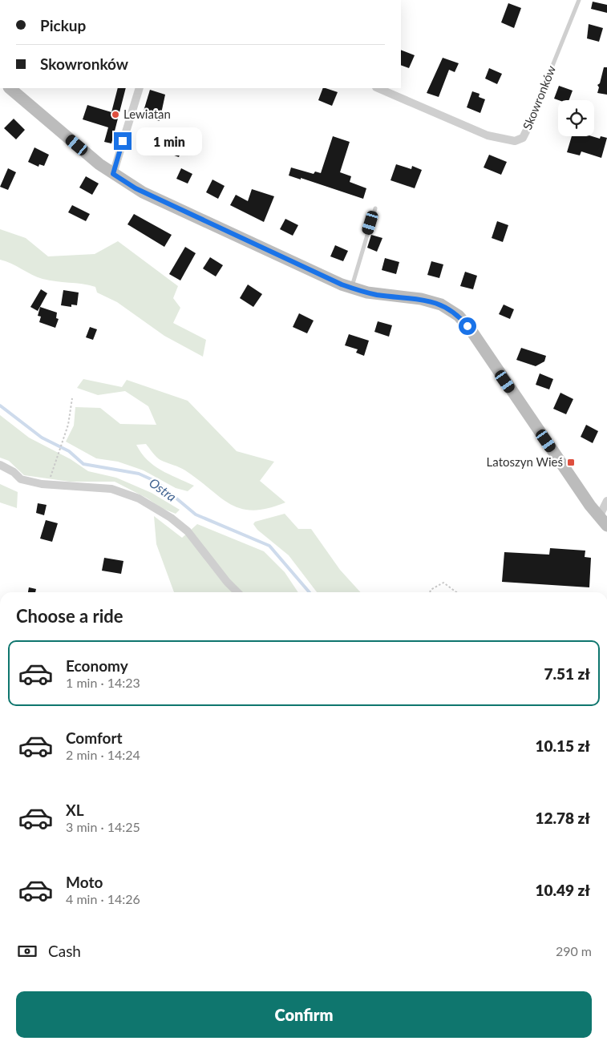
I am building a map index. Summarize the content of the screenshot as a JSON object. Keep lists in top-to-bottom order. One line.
{"streets":{"street":["Skowronków"]},"water":["Ostra"],"places":{"other":["Lewiatan"],"transit":["Latoszyn Wieś"]},"page":{"banner":["Pickup","Skowronków"],"bubble":"1 min","heading":"Choose a ride","list":[{"name":"Economy","note":"1 min · 14:23","value":"7.51 zł"},{"name":"Comfort","note":"2 min · 14:24","value":"10.15 zł"},{"name":"XL","note":"3 min · 14:25","value":"12.78 zł"},{"name":"Moto","note":"4 min · 14:26","value":"10.49 zł"}],"pay":["Cash","290 m"],"buttons":"Confirm"}}
